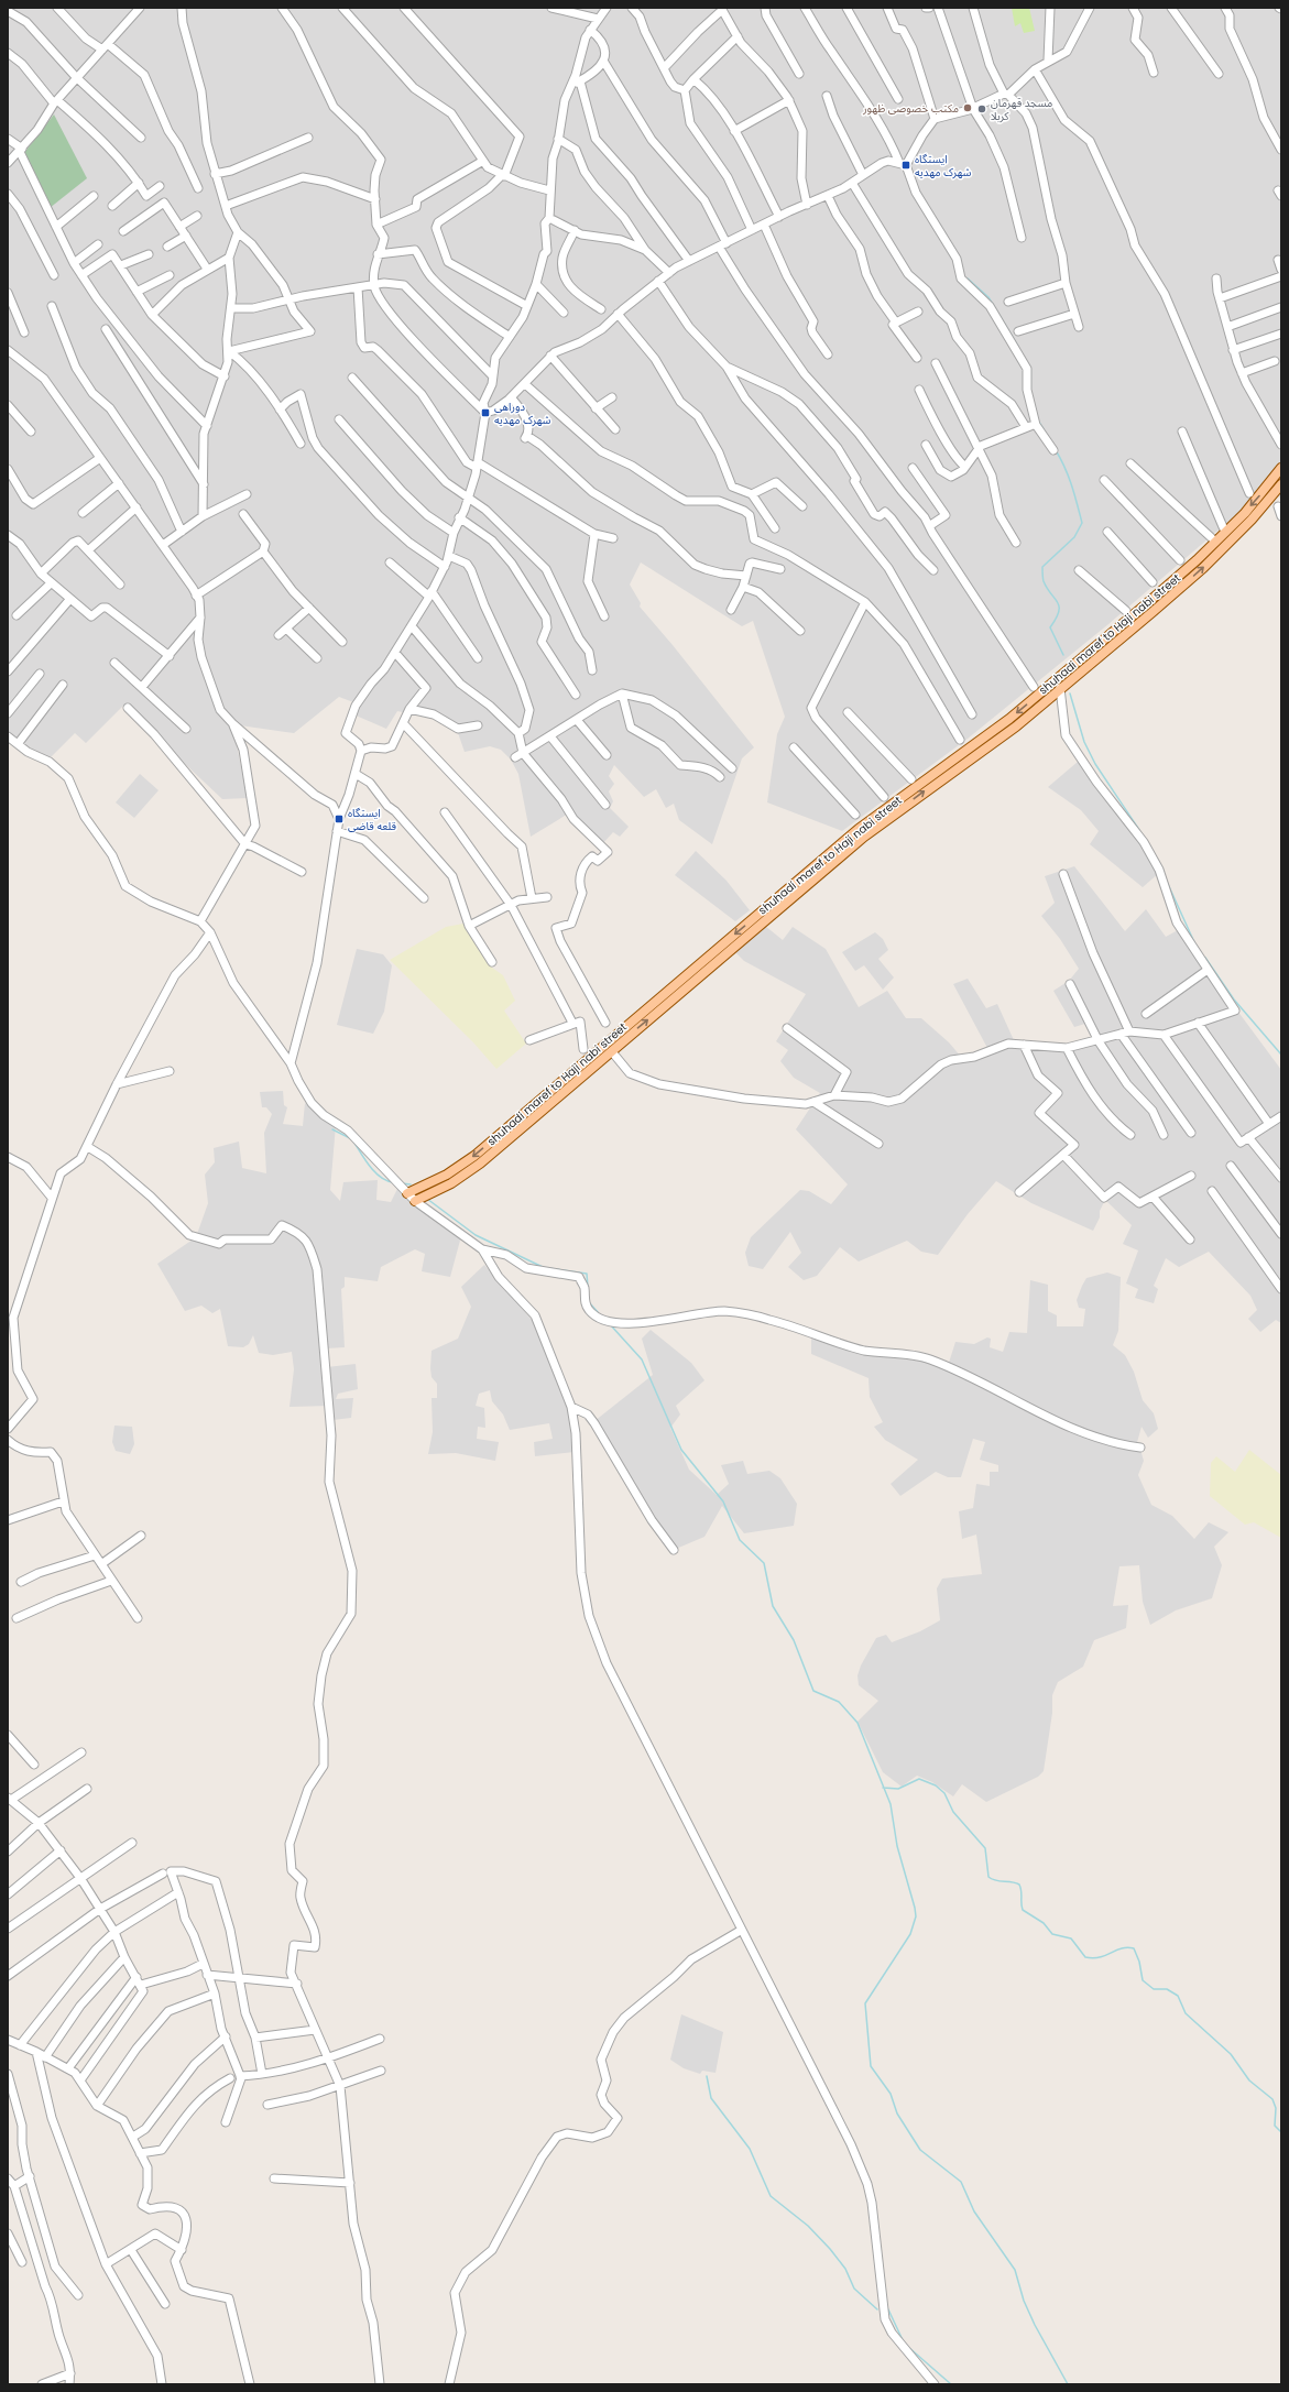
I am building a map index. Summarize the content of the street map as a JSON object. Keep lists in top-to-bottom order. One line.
{"streets":{"main road":["shuhadi maref to Haji nabi street"]},"places":{"other":["مکتب خصوصی ظهور","مسجد قهرمان کربلا"],"transit":["ایستگاه شهرک مهدیه","دوراهی شهرک مهدیه","ایستگاه قلعه قاضی"]}}
